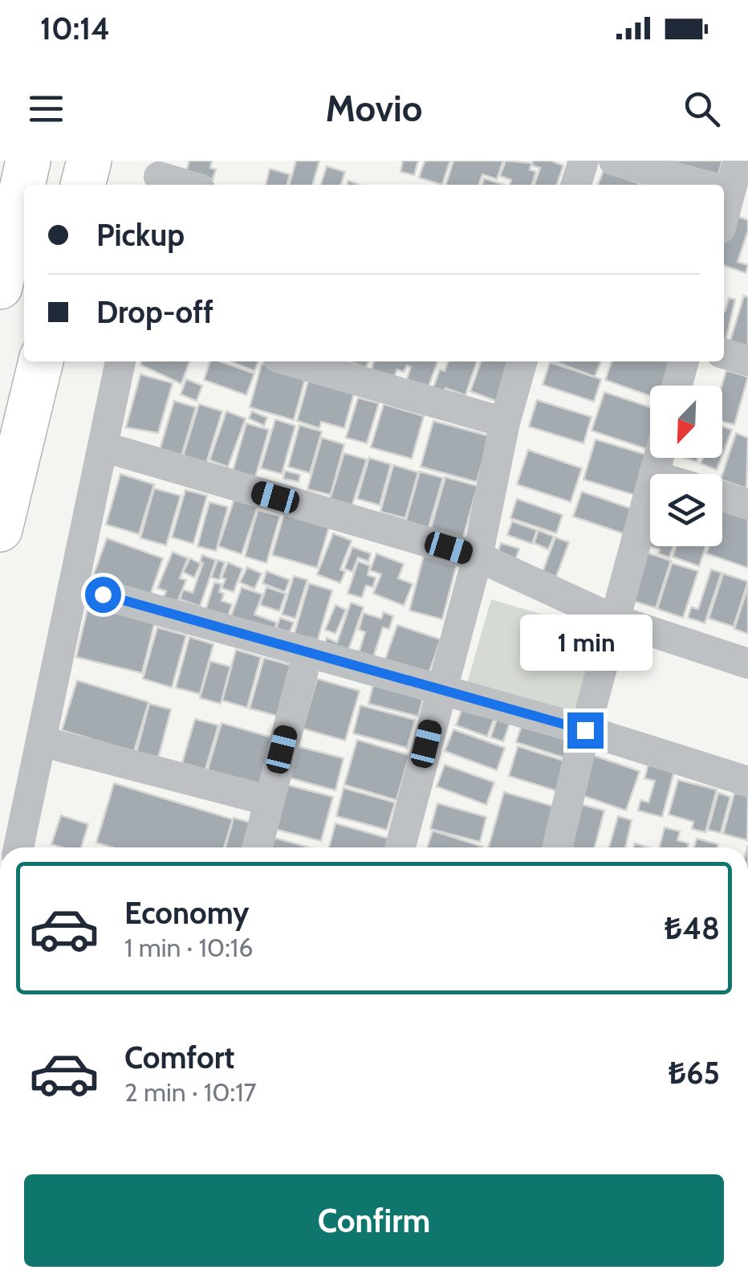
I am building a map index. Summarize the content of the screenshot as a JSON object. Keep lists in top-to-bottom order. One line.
{"north":"bottom left","page":{"status":"10:14","header":"Movio","banner":["Pickup","Drop-off"],"bubble":"1 min","list":[{"name":"Economy","note":"1 min · 10:16","value":"₺48"},{"name":"Comfort","note":"2 min · 10:17","value":"₺65"}],"buttons":"Confirm"}}
